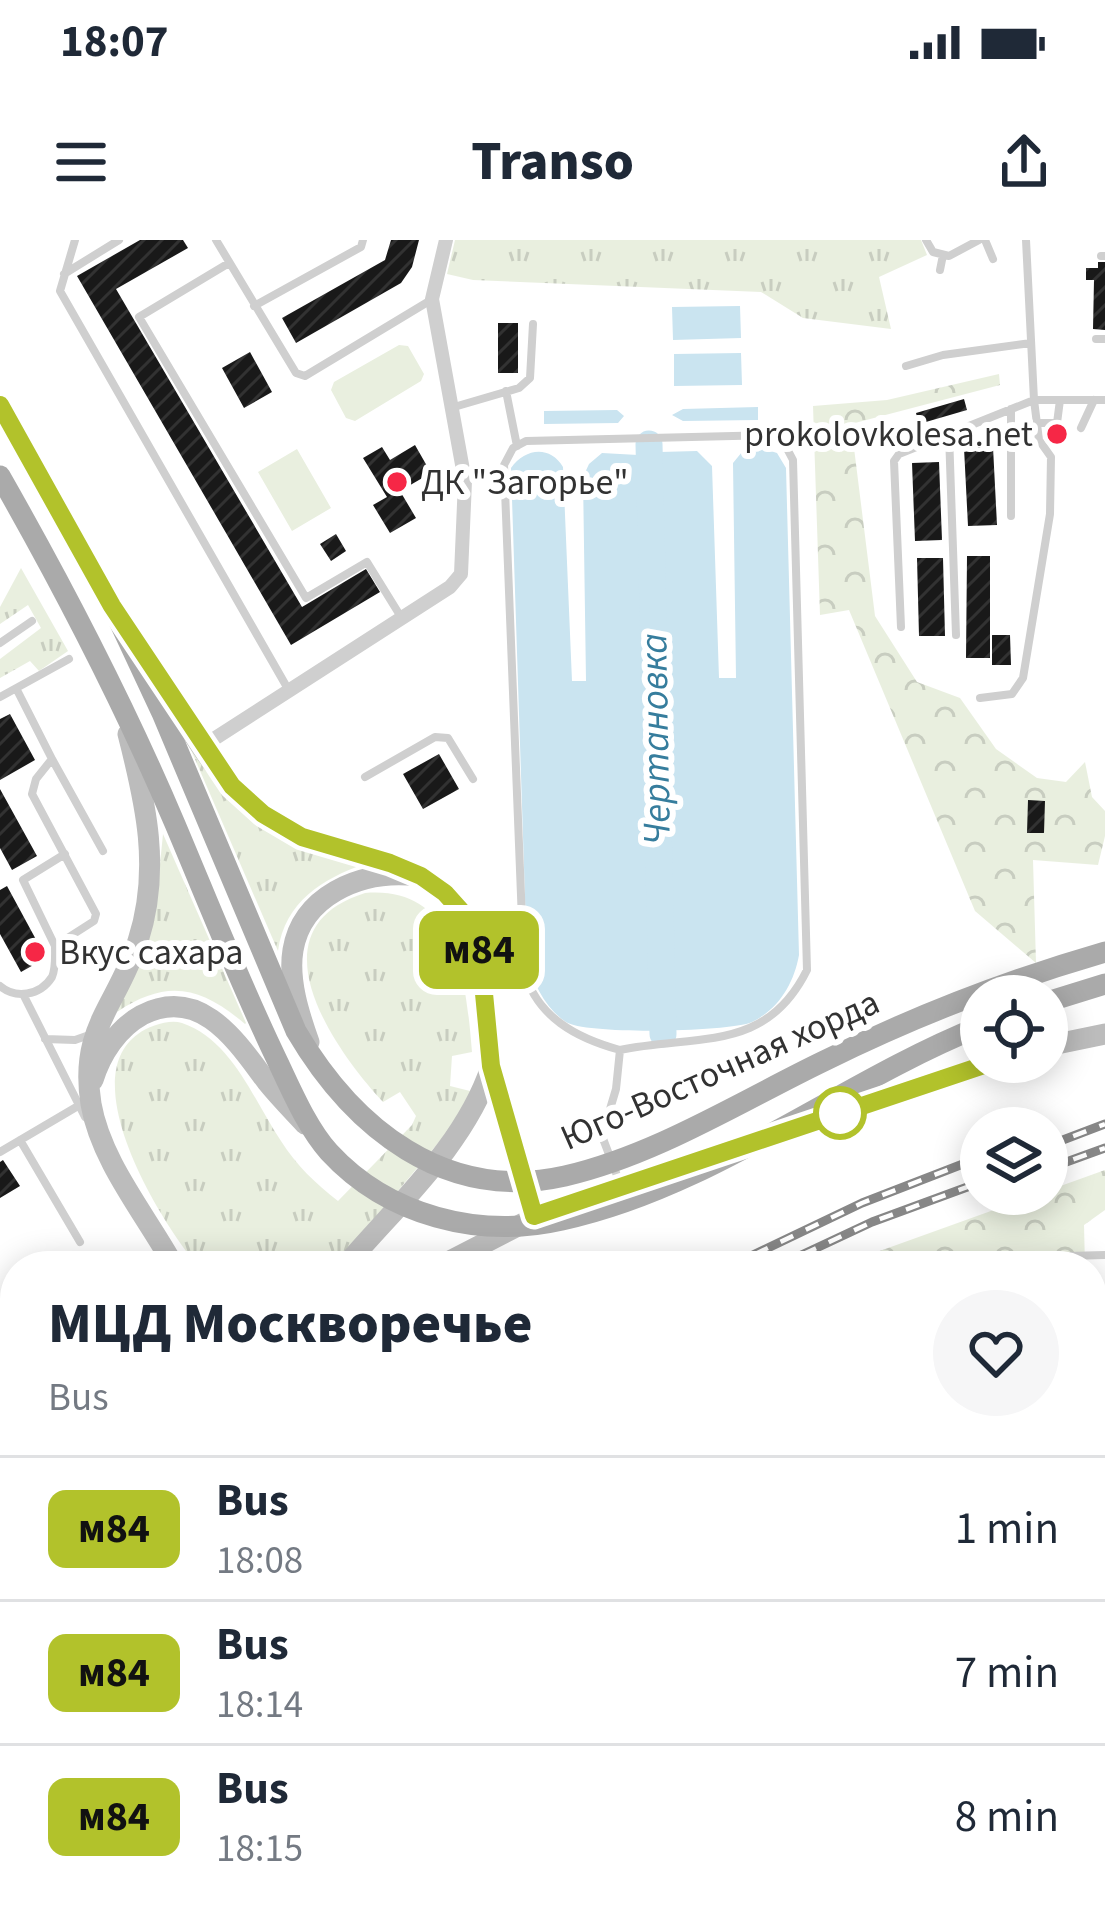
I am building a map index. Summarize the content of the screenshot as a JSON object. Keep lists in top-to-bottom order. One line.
{"streets":{"main road":["Юго-Восточная хорда"]},"water":["Чертановка"],"places":["prokolovkolesa.net","ДК \"Загорье\"","Вкус сахара"],"lines":["bus line м84"],"page":{"status":"18:07","header":"Transo","on_map":"м84","heading":["МЦД Москворечье","Bus"],"list":[{"mark":"м84","name":"Bus","note":"18:08","value":"1 min"},{"mark":"м84","name":"Bus","note":"18:14","value":"7 min"},{"mark":"м84","name":"Bus","note":"18:15","value":"8 min"}]}}
